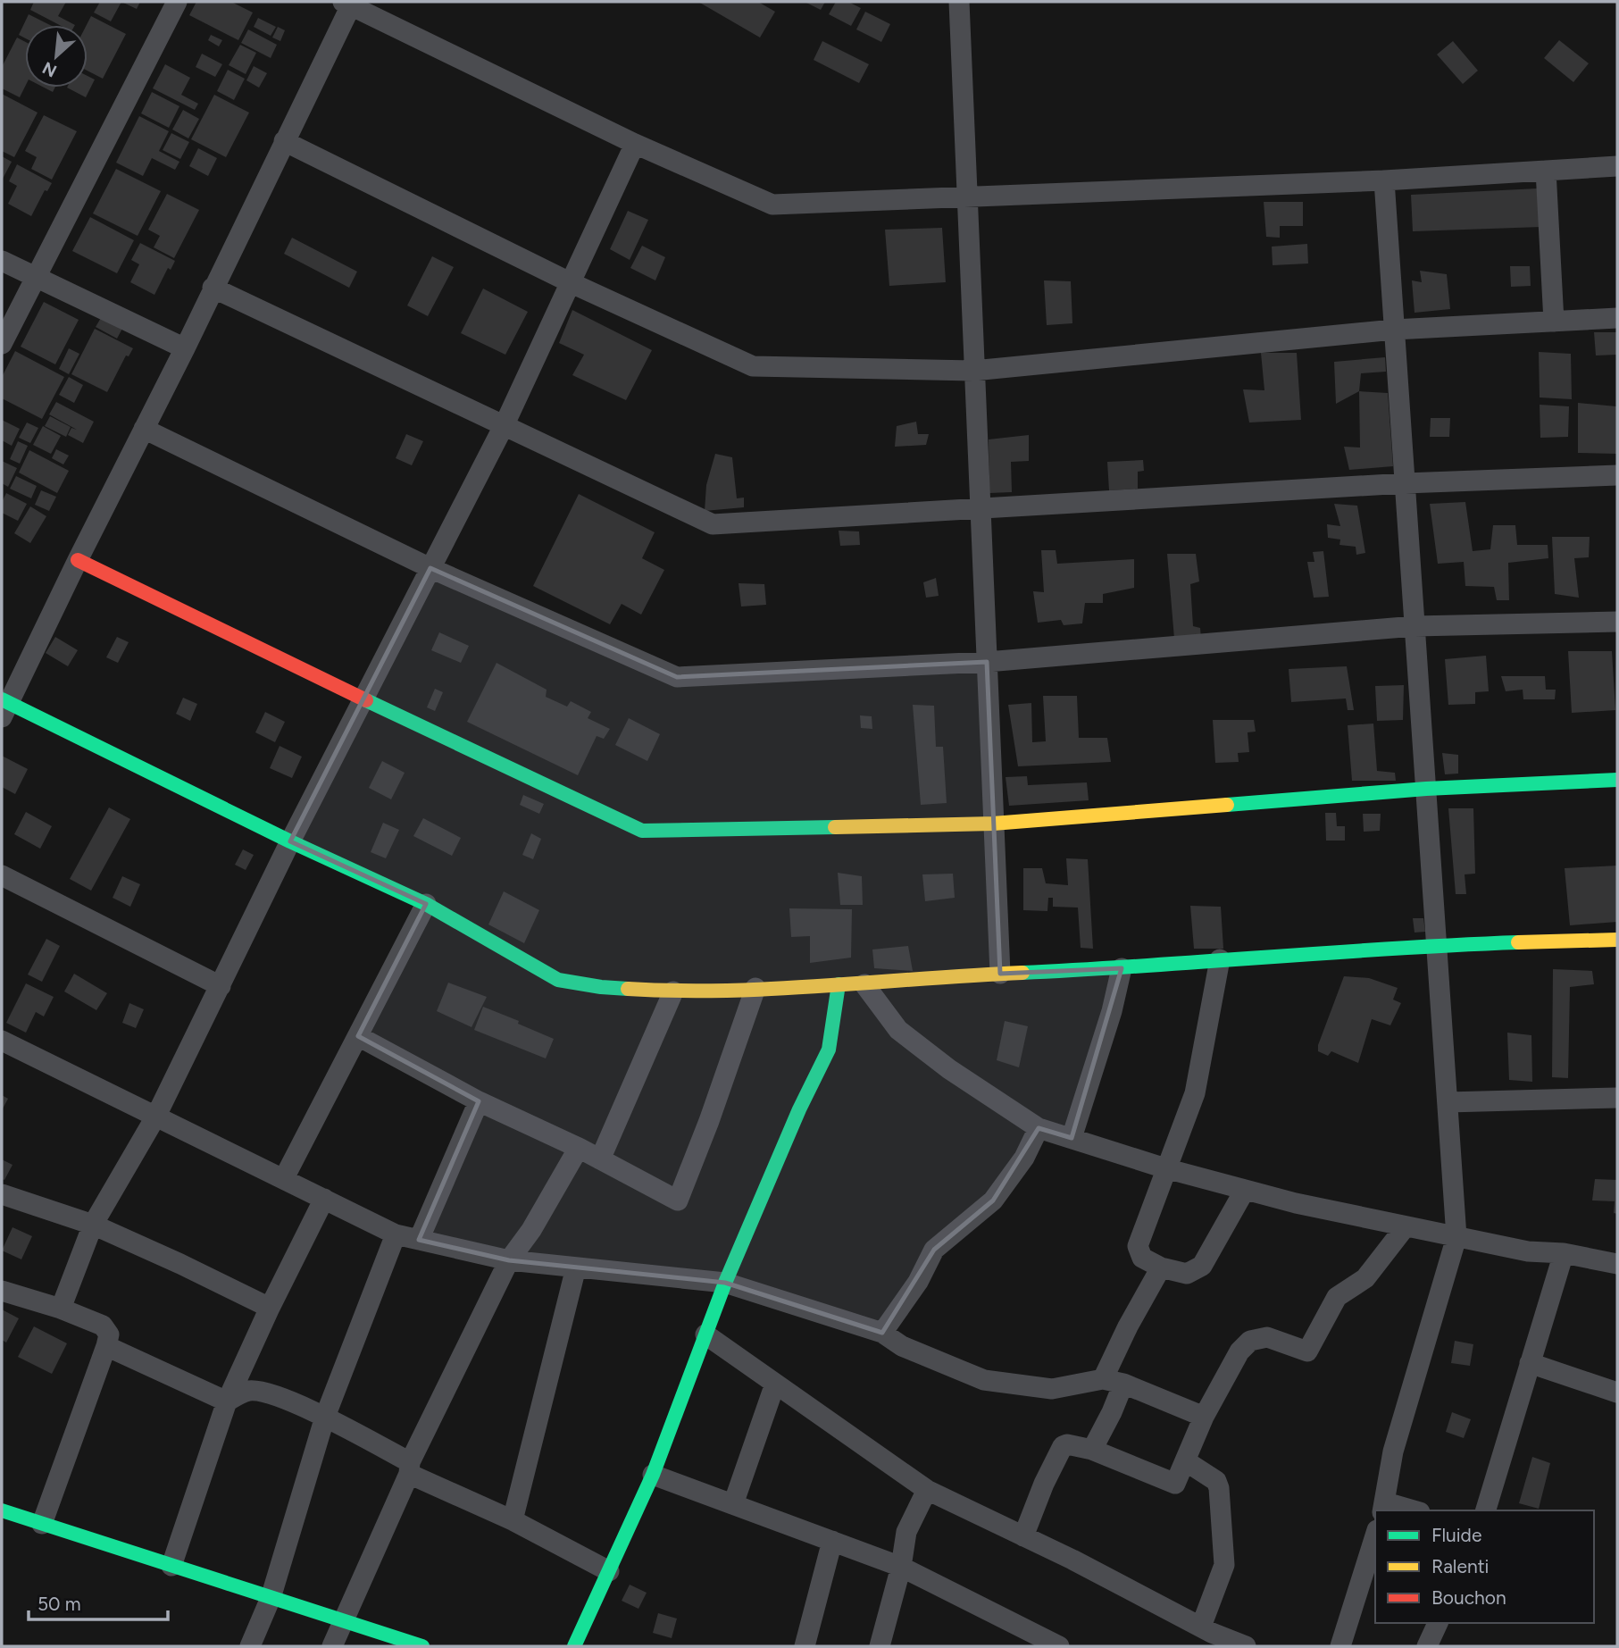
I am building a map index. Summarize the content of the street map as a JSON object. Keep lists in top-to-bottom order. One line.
{"legend":["Fluide","Ralenti","Bouchon"],"scale_bar":"50 m","north":"bottom left"}
